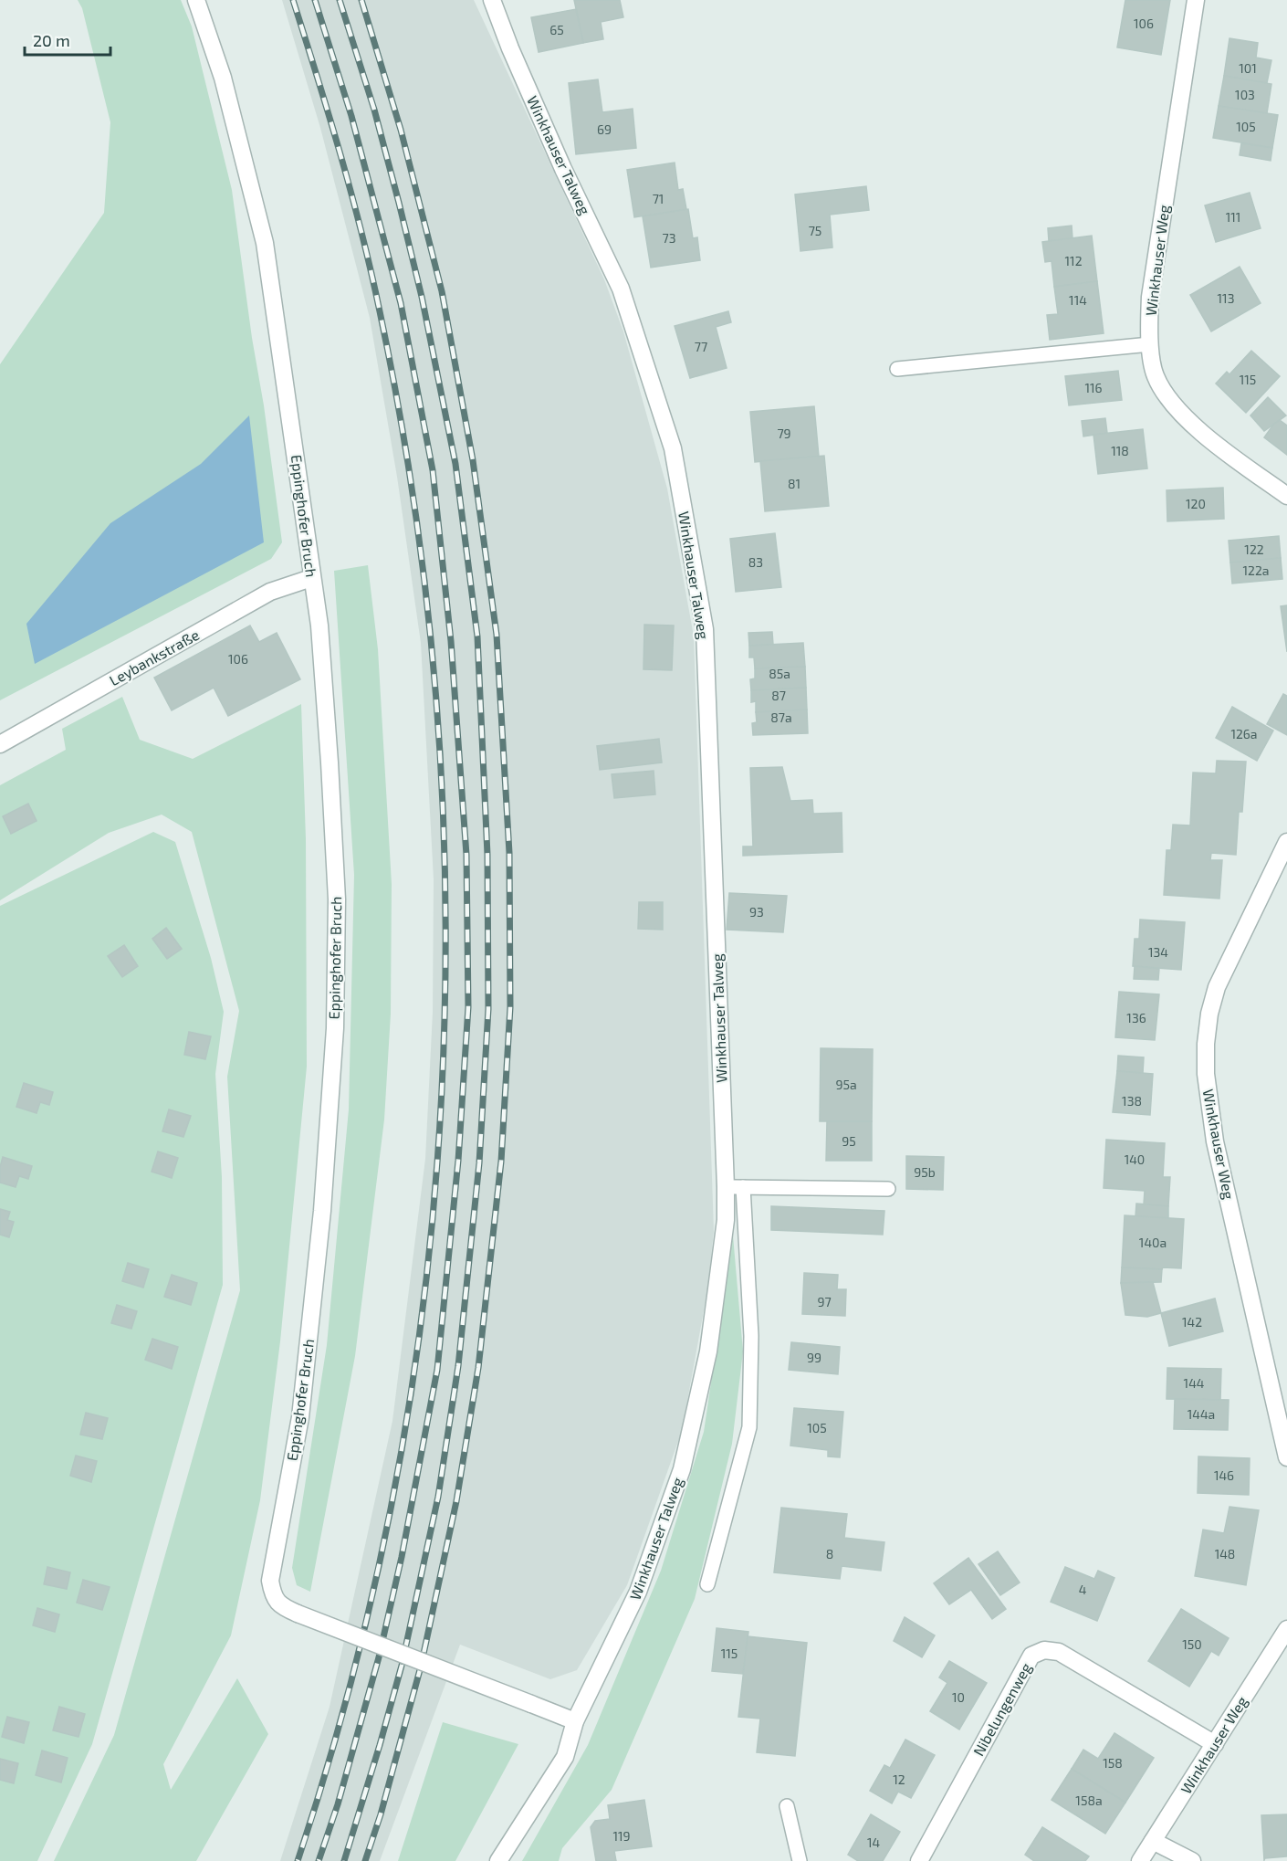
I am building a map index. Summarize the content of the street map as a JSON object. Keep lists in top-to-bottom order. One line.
{"streets":{"street":["Winkhauser Talweg","Winkhauser Weg","Eppinghofer Bruch","Leybankstraße","Nibelungenweg"]},"crossings":[["Winkhauser Talweg","Eppinghofer Bruch"],["Winkhauser Weg","Nibelungenweg"],["Eppinghofer Bruch","Leybankstraße"]],"house_numbers":["106","65","101","103","105","69","71","111","75","73","112","113","114","77","115","116","79","118","81","120","122","83","122a","106","85a","87","87a","126a","93","134","136","95a","138","95","140","95b","140a","97","142","99","144","144a","105","146","8","148","4","150","115","10","158","12","158a","119","14"],"scale_bar":"20 m"}
